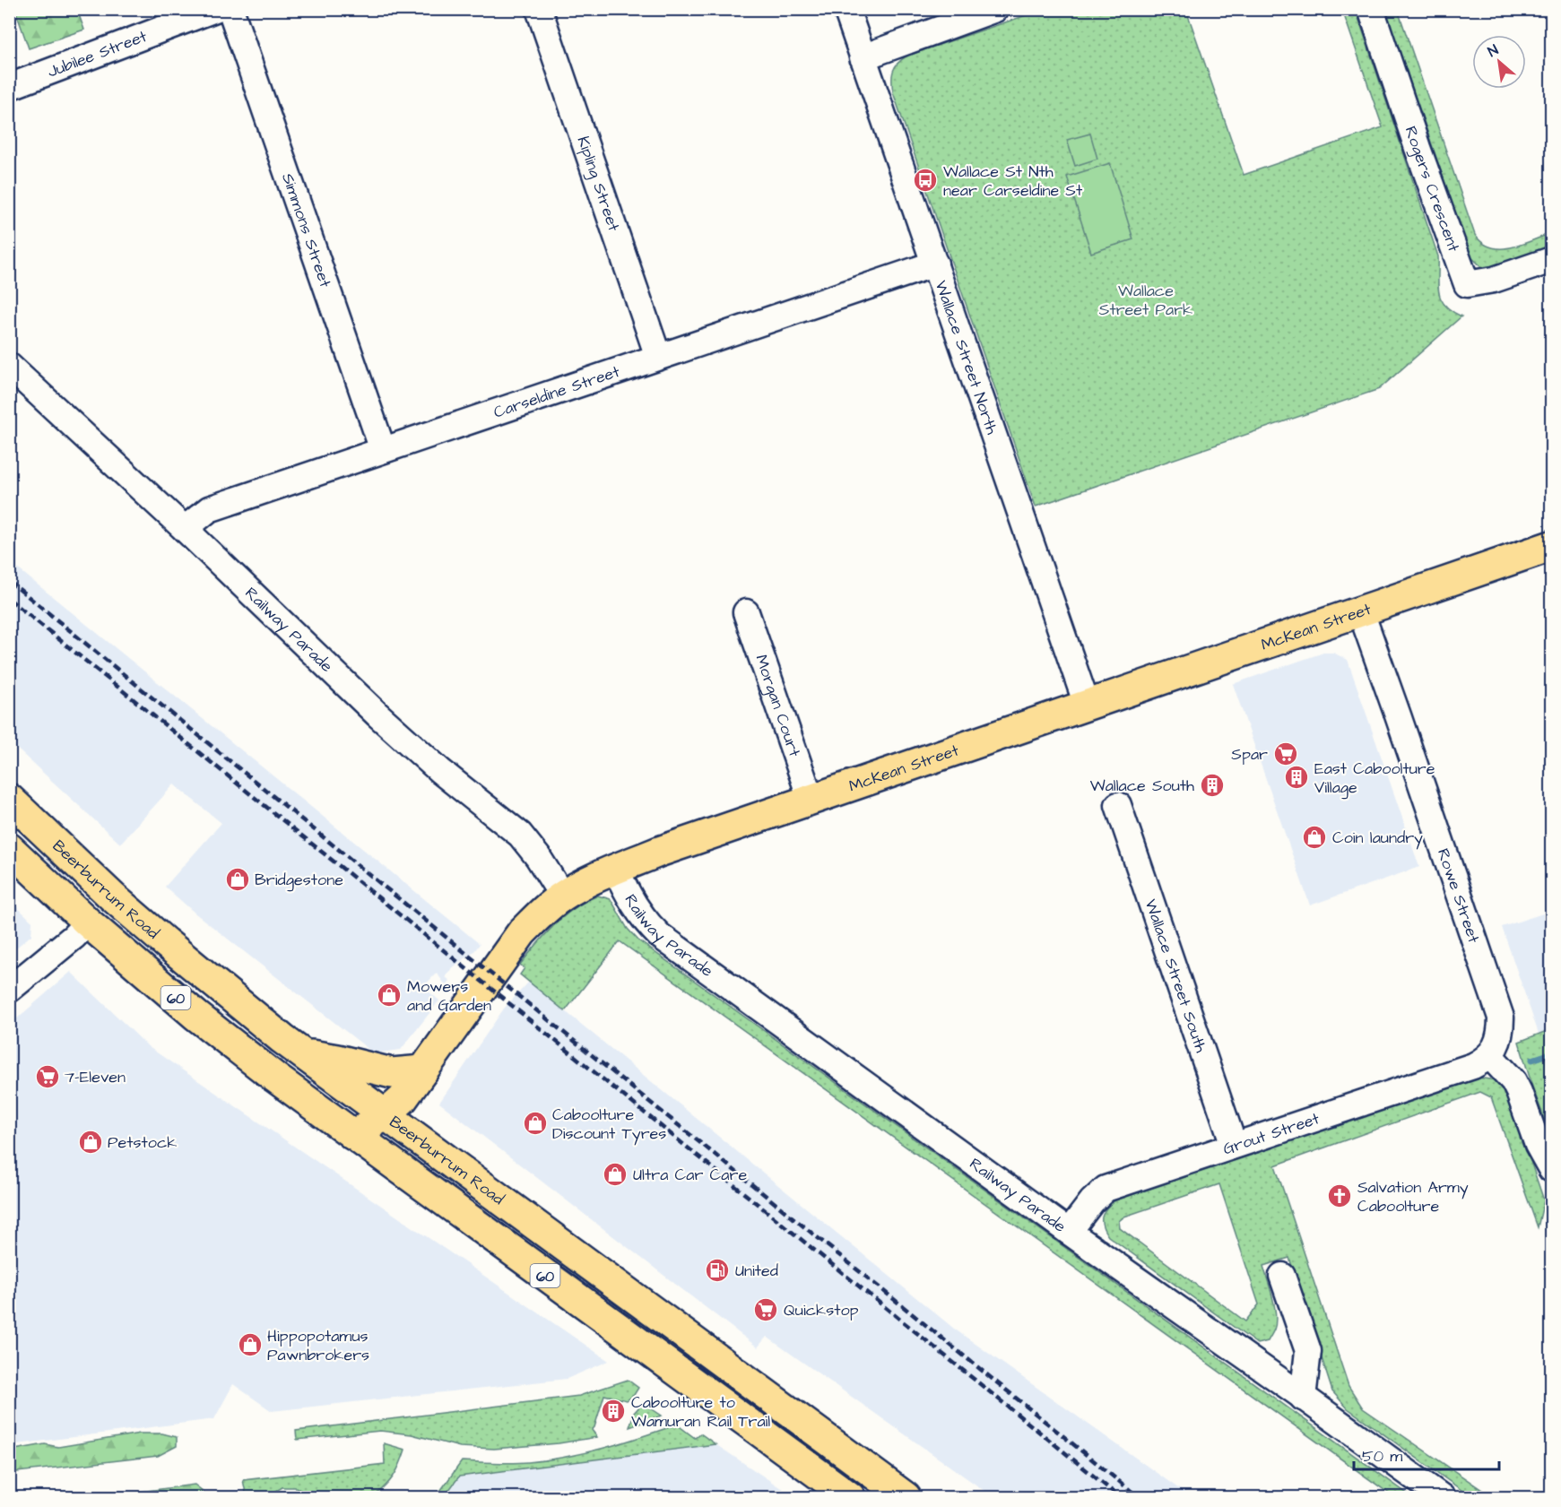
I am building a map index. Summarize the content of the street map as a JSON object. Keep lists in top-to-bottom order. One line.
{"streets":{"main road":["McKean Street","Beerburrum Road","60"],"street":["Jubilee Street","Kipling Street","Rogers Crescent","Simmons Street","Wallace Street North","Carseldine Street","Railway Parade","Morgan Court","Rowe Street","Wallace Street South","Grout Street"]},"crossings":[["Kipling Street","Carseldine Street"],["Simmons Street","Carseldine Street"],["Wallace Street North","Carseldine Street"],["Wallace Street North","McKean Street"],["Carseldine Street","Railway Parade"],["McKean Street","Railway Parade"],["McKean Street","Morgan Court"],["McKean Street","Beerburrum Road"],["McKean Street","Rowe Street"],["Railway Parade","Grout Street"],["Rowe Street","Grout Street"],["Wallace Street South","Grout Street"]],"parks":["Wallace Street Park"],"places":{"bus stop":["Wallace St Nth near Carseldine St"],"supermarket":["Spar","7-Eleven","Quickstop"],"building":["East Caboolture Village","Wallace South","Caboolture to Wamuran Rail Trail"],"shop":["Coin laundry","Bridgestone","Mowers and Garden","Caboolture Discount Tyres","Petstock","Ultra Car Care","Hippopotamus Pawnbrokers"],"church":["Salvation Army Caboolture"],"fuel station":["United"]},"scale_bar":"50 m","north":"top left"}
